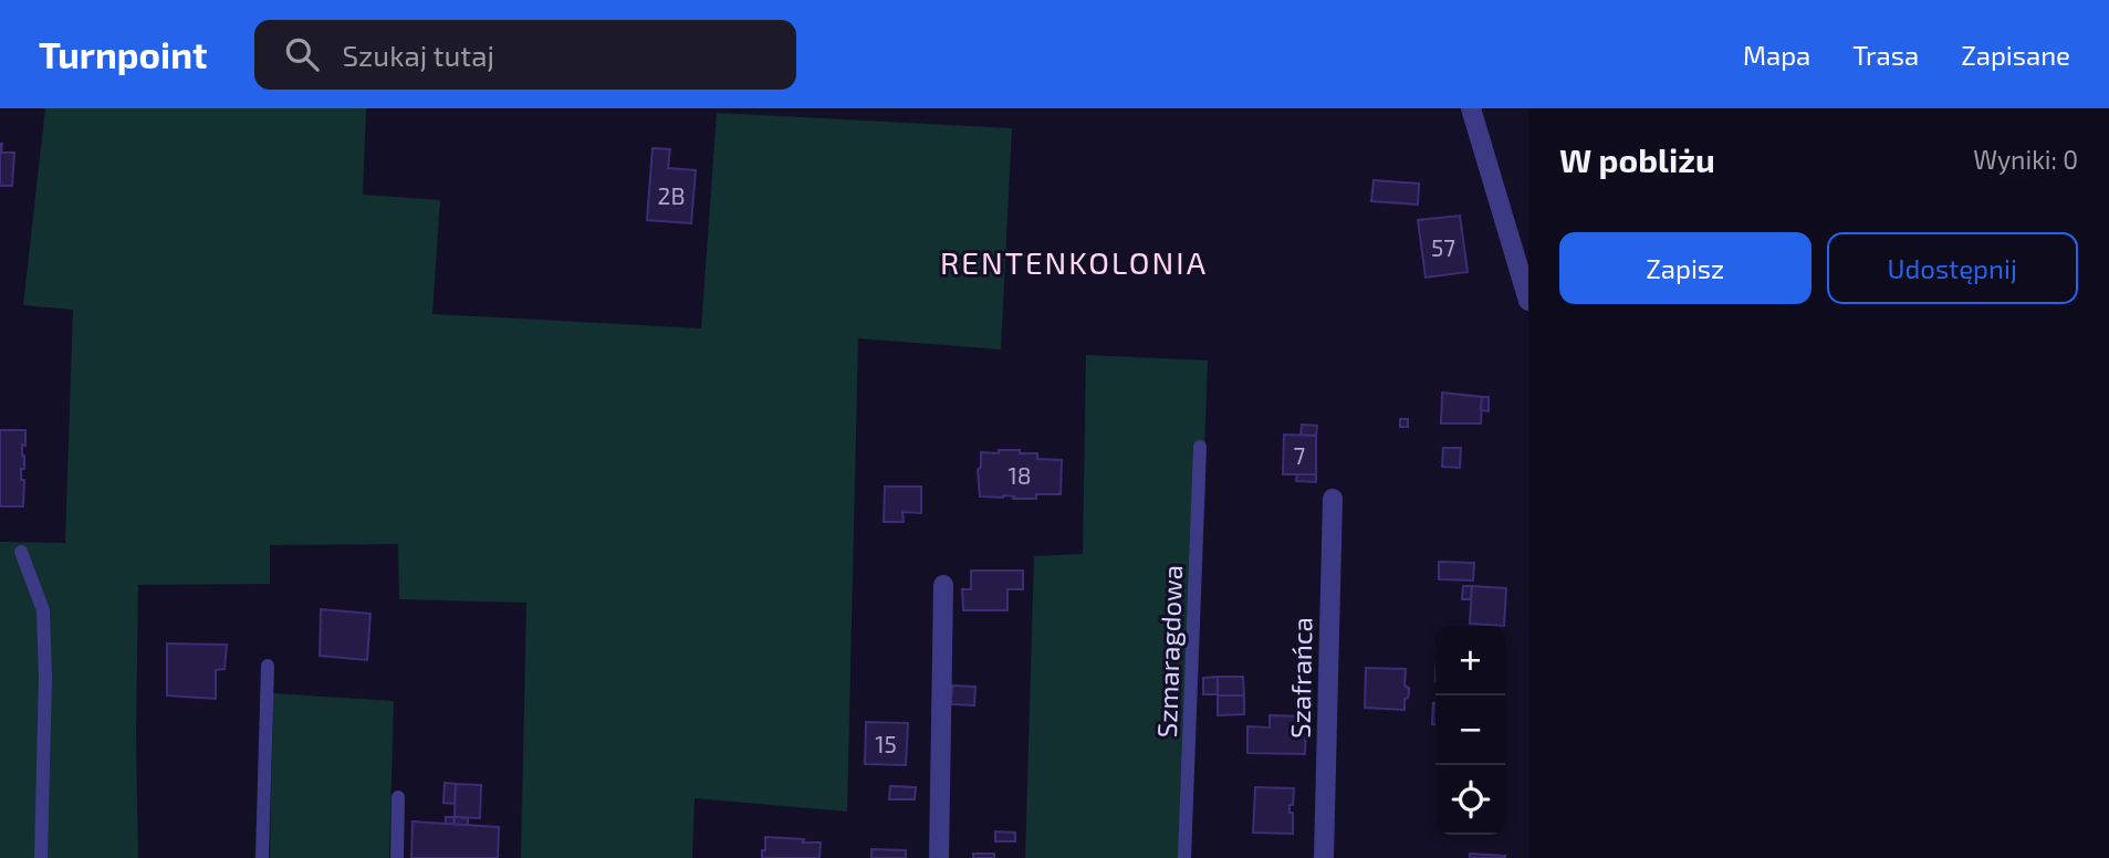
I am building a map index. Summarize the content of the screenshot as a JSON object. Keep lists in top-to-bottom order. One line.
{"streets":{"street":["Szafrańca"],"lane":["Szmaragdowa"]},"districts":["RENTENKOLONIA"],"house_numbers":["2B","57","7","18","15"],"page":{"header":"Turnpoint","search":"Szukaj tutaj","nav":["Mapa","Trasa","Zapisane"],"heading":["W pobliżu","Wyniki: 0"],"buttons":["Zapisz","Udostępnij"],"map_buttons":["+","−"]}}
